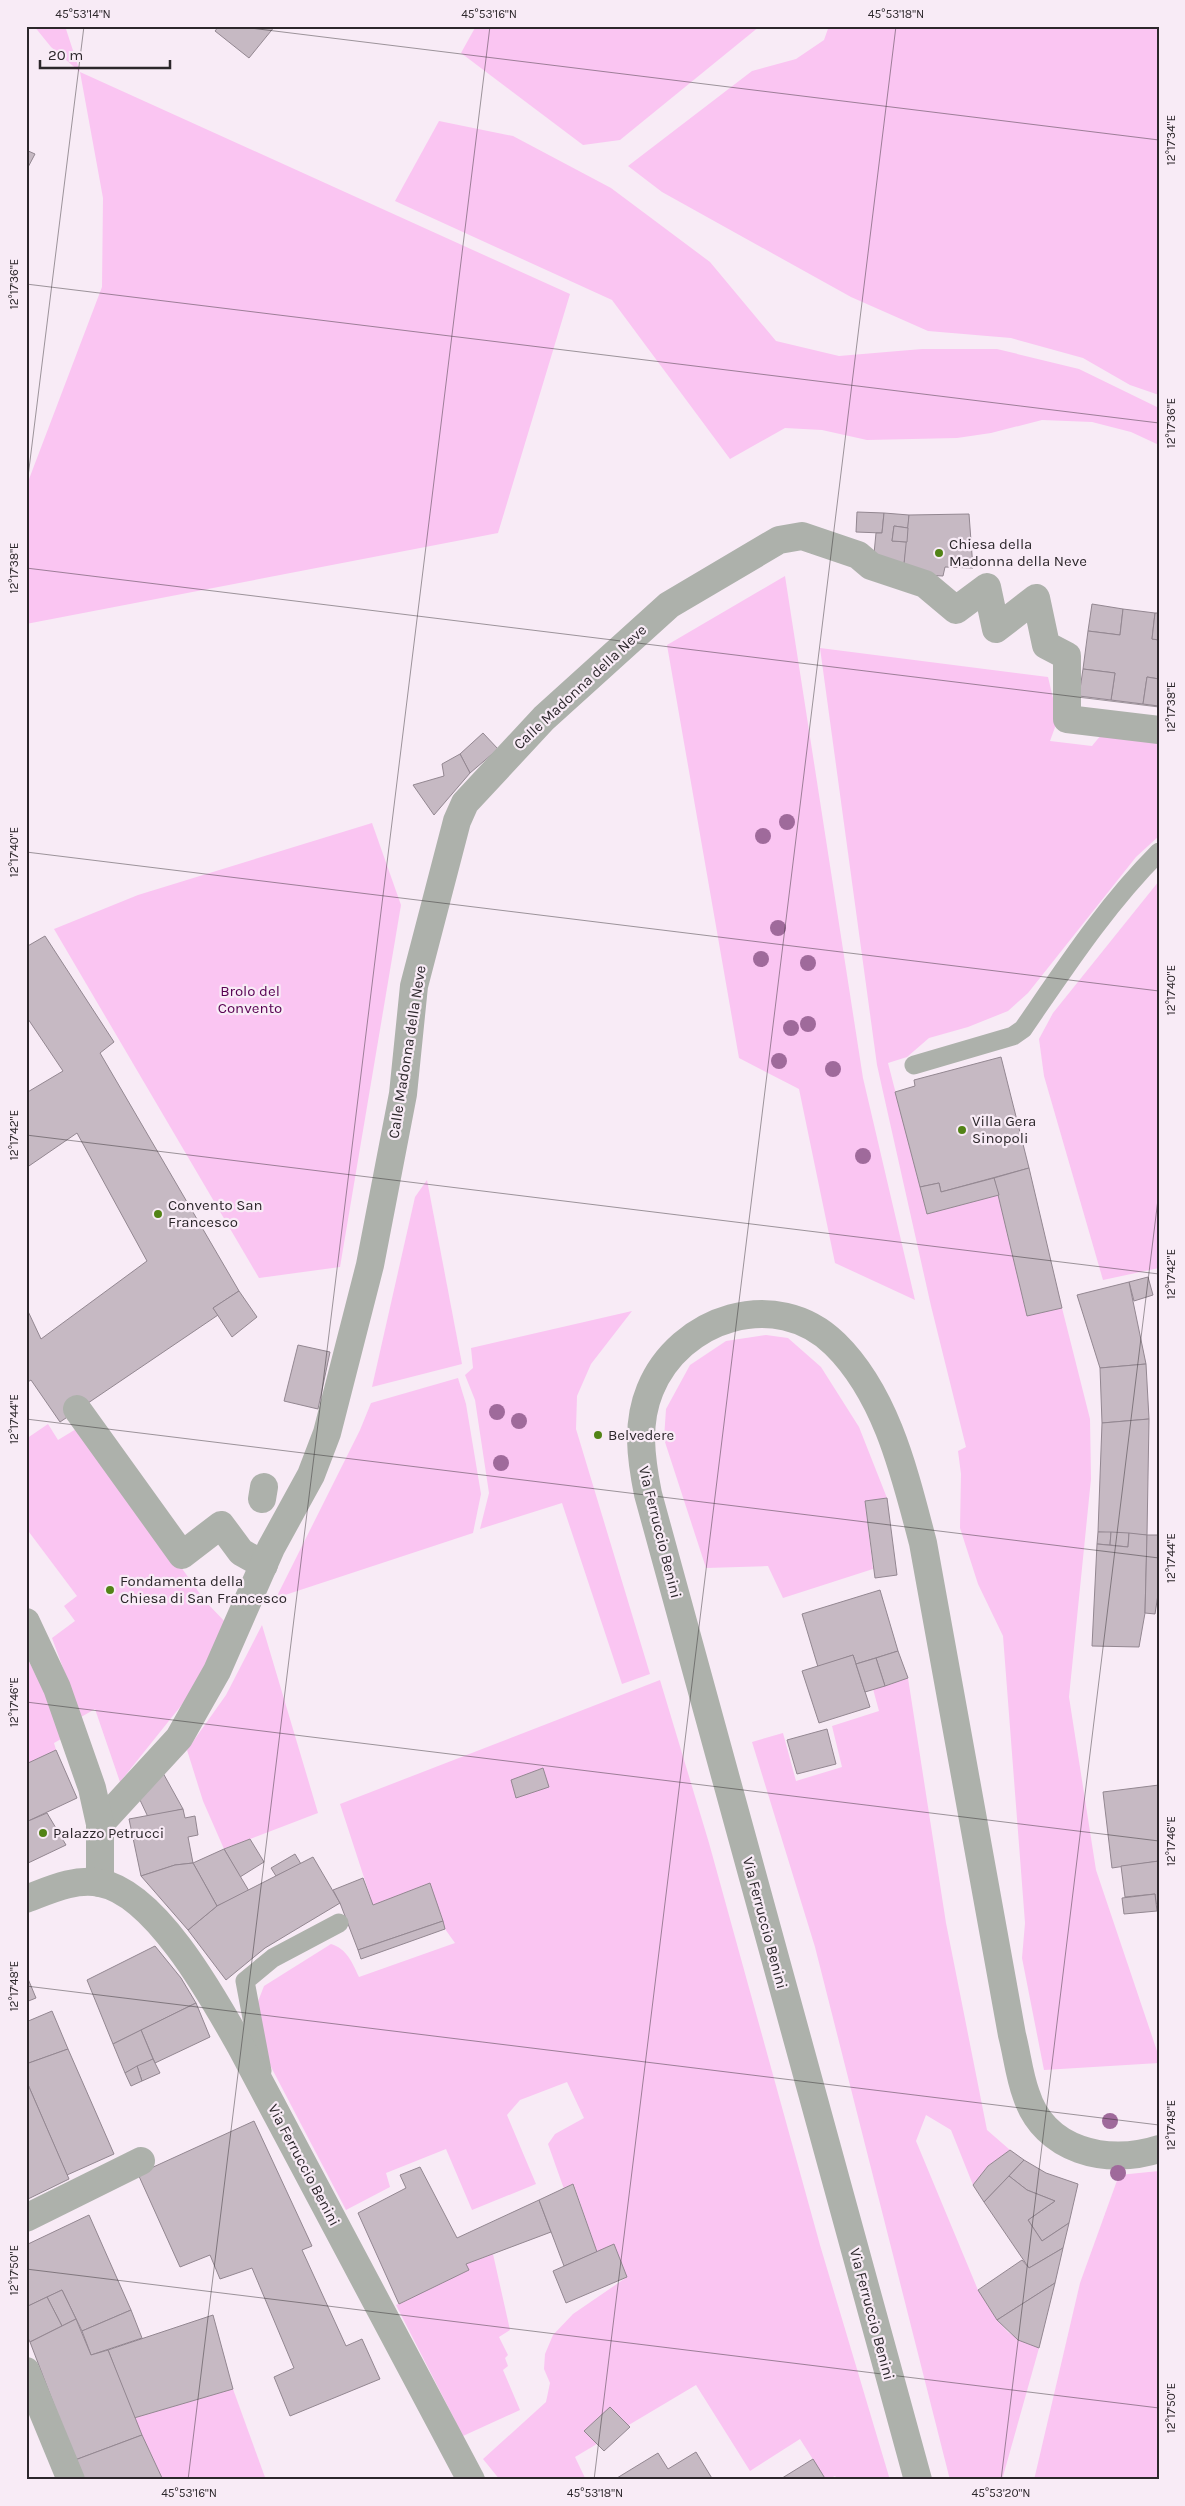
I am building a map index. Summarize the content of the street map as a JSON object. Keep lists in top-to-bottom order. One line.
{"streets":{"street":["Calle Madonna della Neve","Via Ferruccio Benini"]},"parks":["Brolo del Convento"],"places":["Chiesa della Madonna della Neve","Villa Gera Sinopoli","Convento San Francesco","Belvedere","Fondamenta della Chiesa di San Francesco","Palazzo Petrucci"],"scale_bar":"20 m","coordinates":["45°53'14\"N","45°53'16\"N","45°53'18\"N","12°17'34\"E","12°17'36\"E","12°17'38\"E","12°17'40\"E","12°17'42\"E","12°17'44\"E","12°17'46\"E","12°17'48\"E","12°17'50\"E","45°53'20\"N"]}
